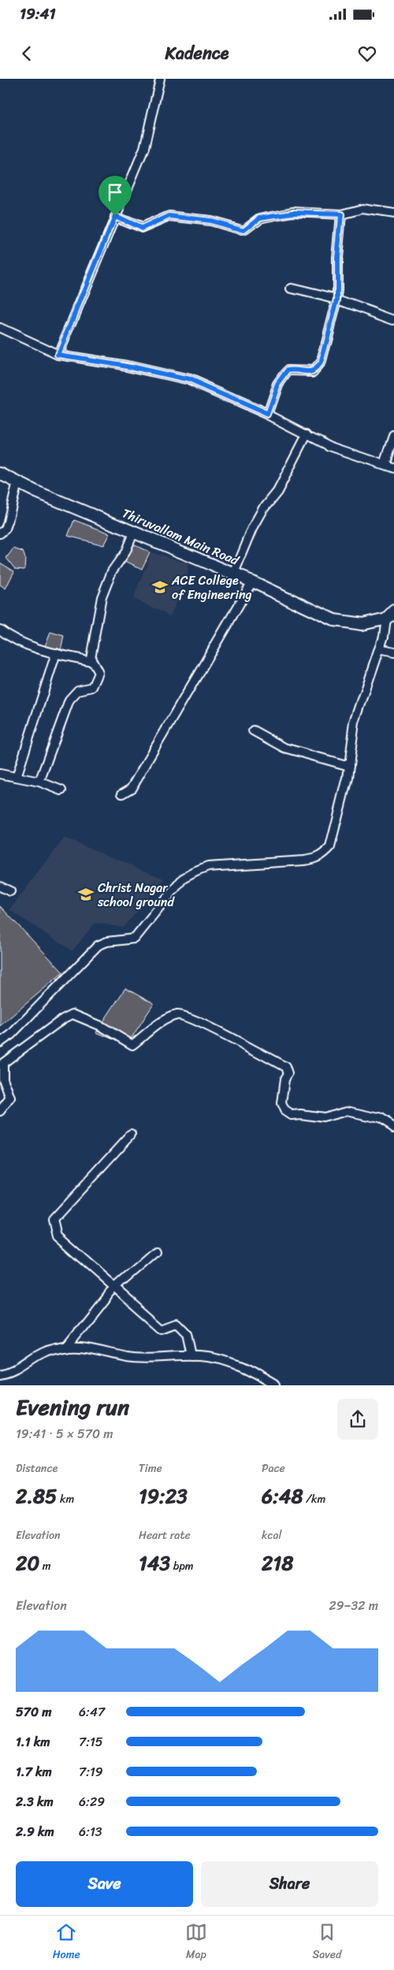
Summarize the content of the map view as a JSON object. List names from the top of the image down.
{
  "streets": {
    "main road": ["Thiruvallam Main Road"]
  },
  "places": {
    "school or university": ["ACE College of Engineering", "Christ Nagar school ground"]
  },
  "page": {
    "status": "19:41",
    "header": "Kadence",
    "heading": ["Evening run", "19:41 · 5 × 570 m"],
    "stats": [
      ["Distance", "2.85 km"],
      ["Time", "19:23"],
      ["Pace", "6:48 /km"],
      ["Elevation", "20 m"],
      ["Heart rate", "143 bpm"],
      ["kcal", "218"]
    ],
    "chart": ["Elevation", "29–32 m"],
    "list": [
      {
        "name": "570 m",
        "note": "6:47"
      },
      {
        "name": "1.1 km",
        "note": "7:15"
      },
      {
        "name": "1.7 km",
        "note": "7:19"
      },
      {
        "name": "2.3 km",
        "note": "6:29"
      },
      {
        "name": "2.9 km",
        "note": "6:13"
      }
    ],
    "buttons": ["Save", "Share"],
    "tabs": ["Home", "Map", "Saved"]
  }
}
